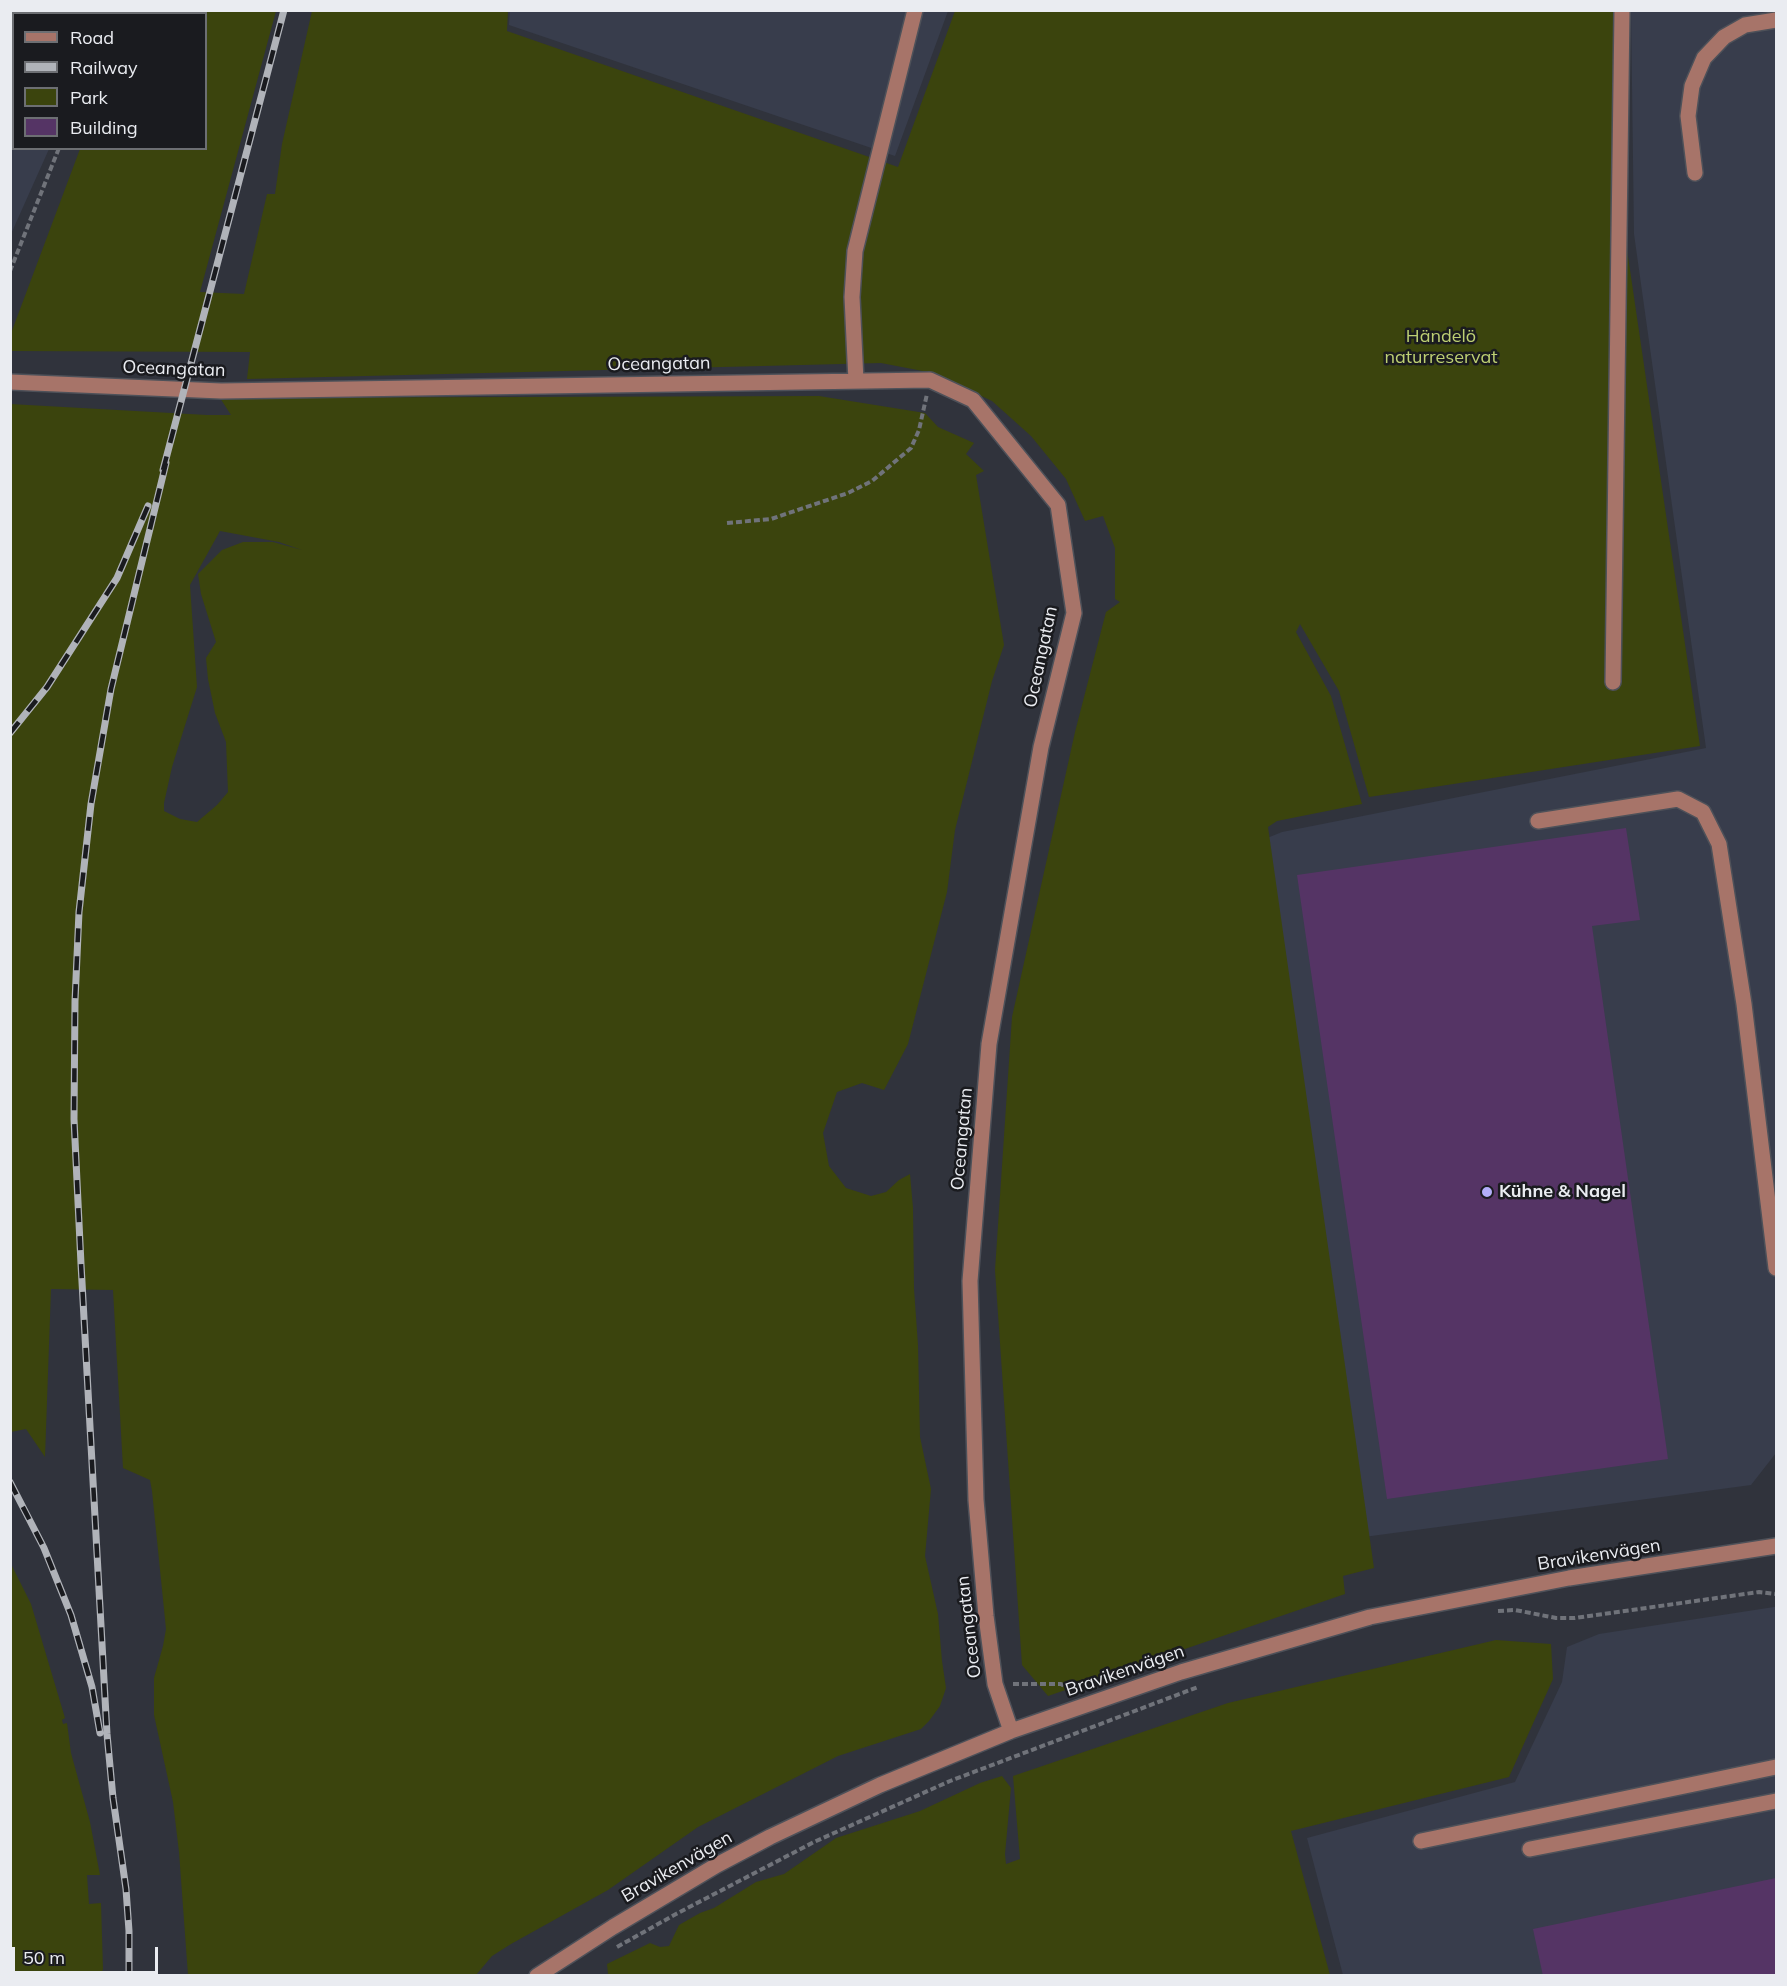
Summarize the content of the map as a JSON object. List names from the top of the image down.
{
  "streets": {
    "street": ["Oceangatan", "Bravikenvägen"]
  },
  "crossings": [
    ["Oceangatan", "Bravikenvägen"]
  ],
  "parks": ["Händelö naturreservat"],
  "places": ["Kühne & Nagel"],
  "legend": [
    "Road",
    "Railway",
    "Park",
    "Building"
  ],
  "scale_bar": "50 m"
}
